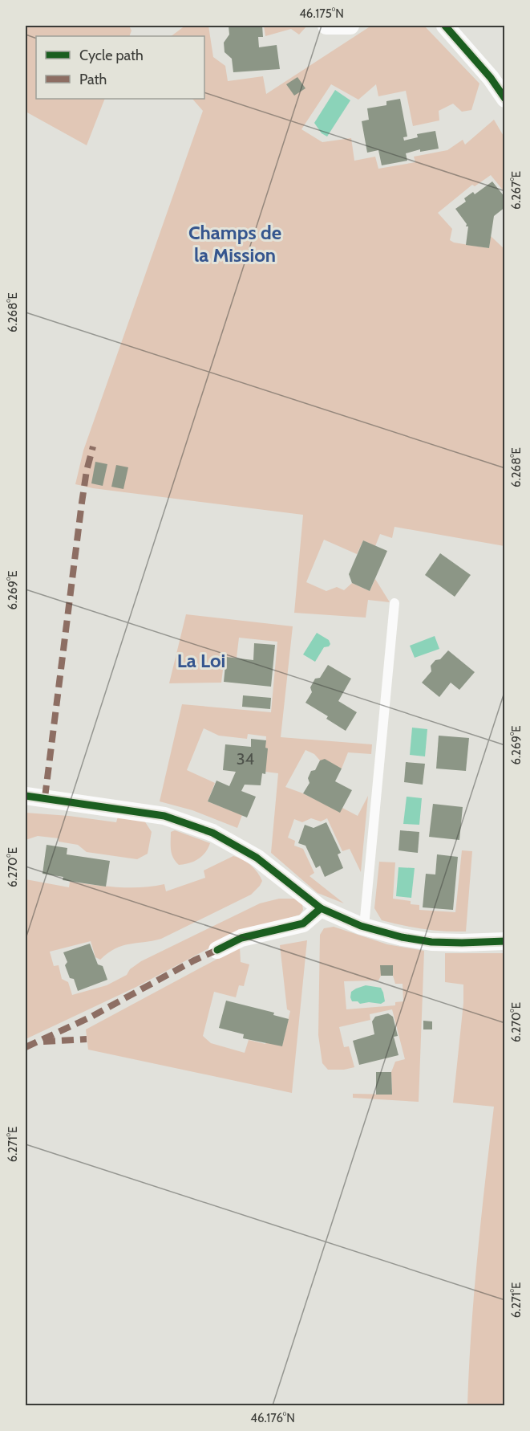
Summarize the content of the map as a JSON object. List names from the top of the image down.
{
  "districts": ["Champs de la Mission", "La Loi"],
  "house_numbers": ["34"],
  "legend": ["Cycle path", "Path"],
  "coordinates": [
    "46.175°N",
    "6.267°E",
    "6.268°E",
    "6.269°E",
    "6.270°E",
    "6.271°E",
    "46.176°N"
  ]
}
